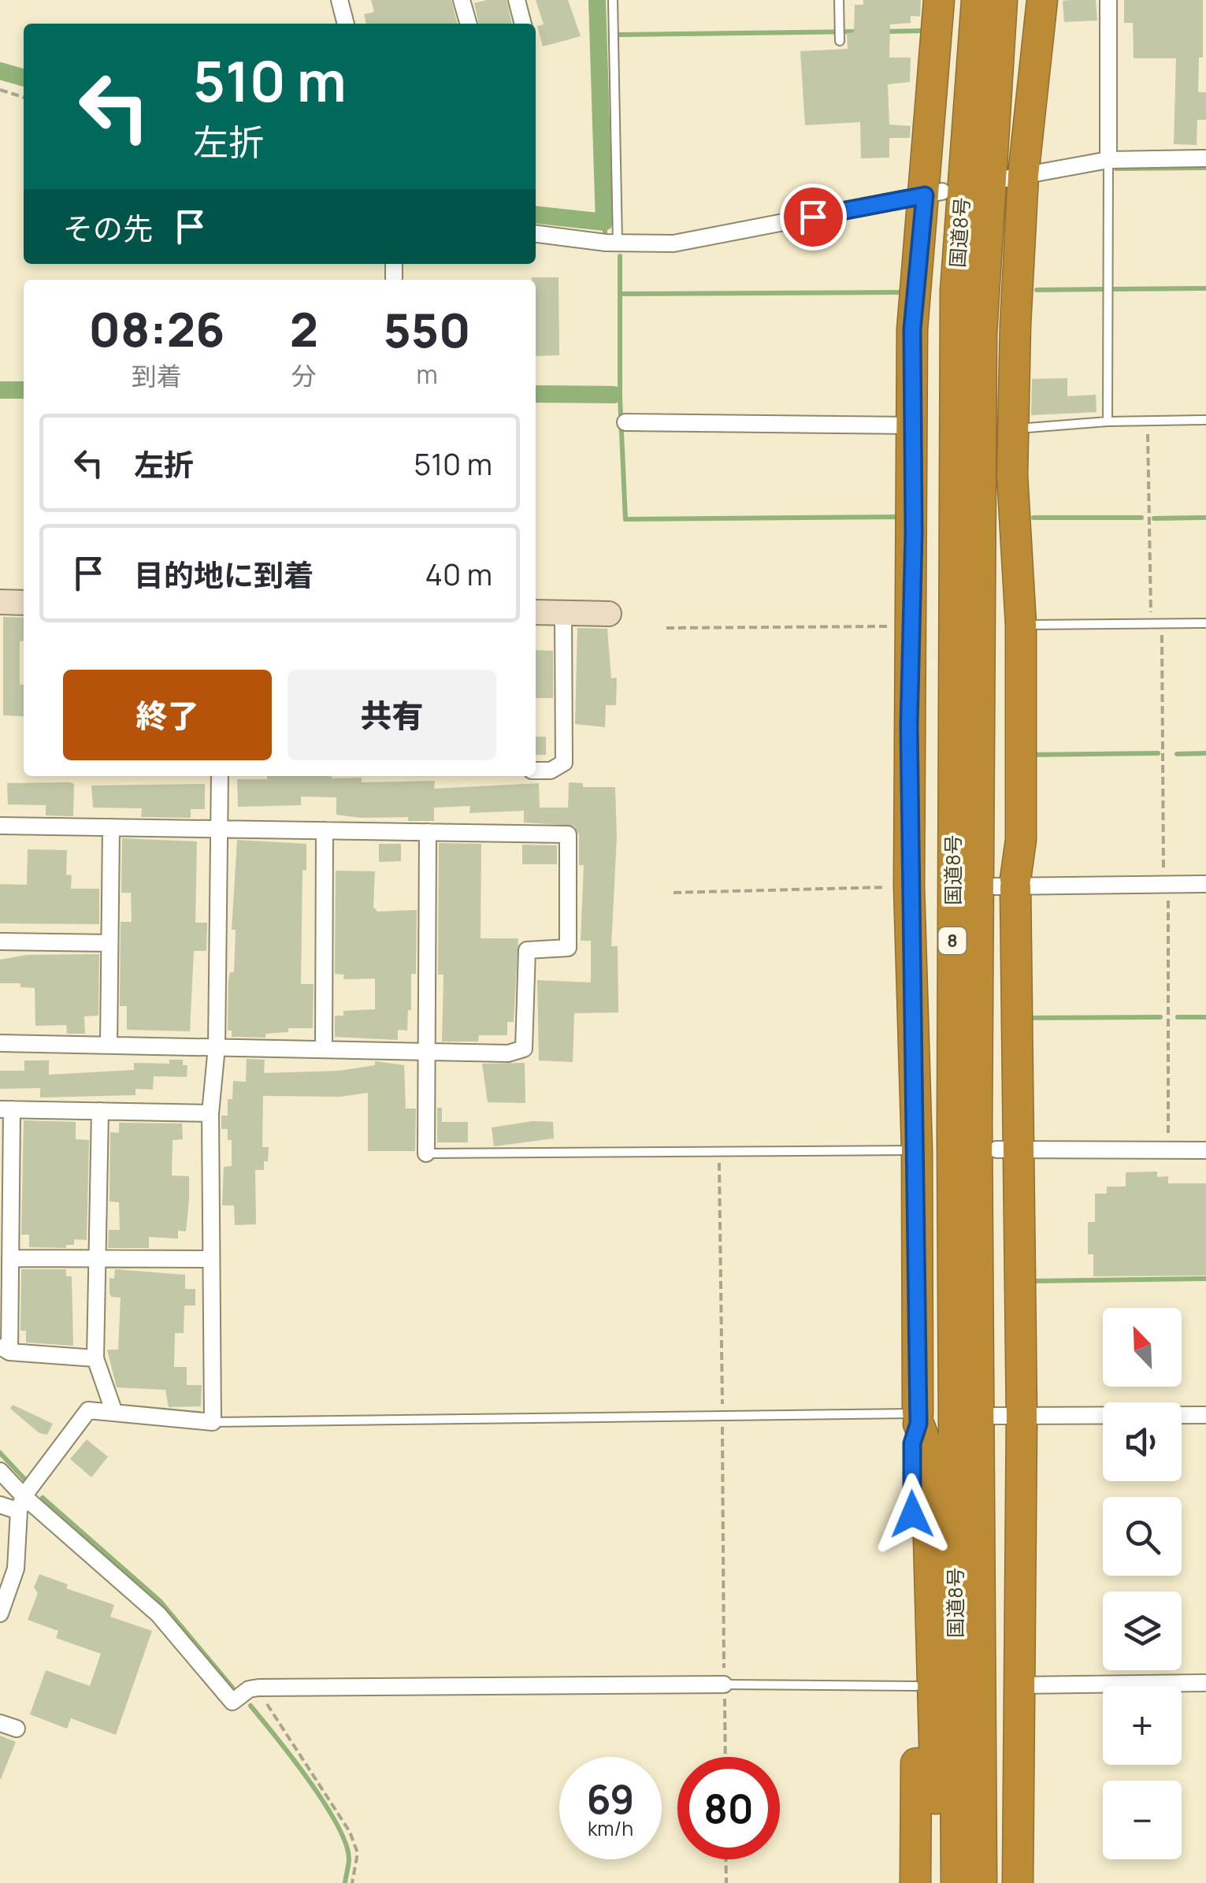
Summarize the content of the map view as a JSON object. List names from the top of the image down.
{
  "streets": {
    "highway": ["国道8号", "8"]
  },
  "north": "top left",
  "page": {
    "turn": ["510 m", "左折"],
    "then": "その先",
    "eta": [
      "08:26",
      "到着",
      "2",
      "分",
      "550",
      "m"
    ],
    "list": [
      {
        "name": "左折",
        "value": "510 m"
      },
      {
        "name": "目的地に到着",
        "value": "40 m"
      }
    ],
    "buttons": ["終了", "共有"],
    "map_buttons": ["+", "−"],
    "speed": "69 km/h",
    "limit": "80"
  }
}
